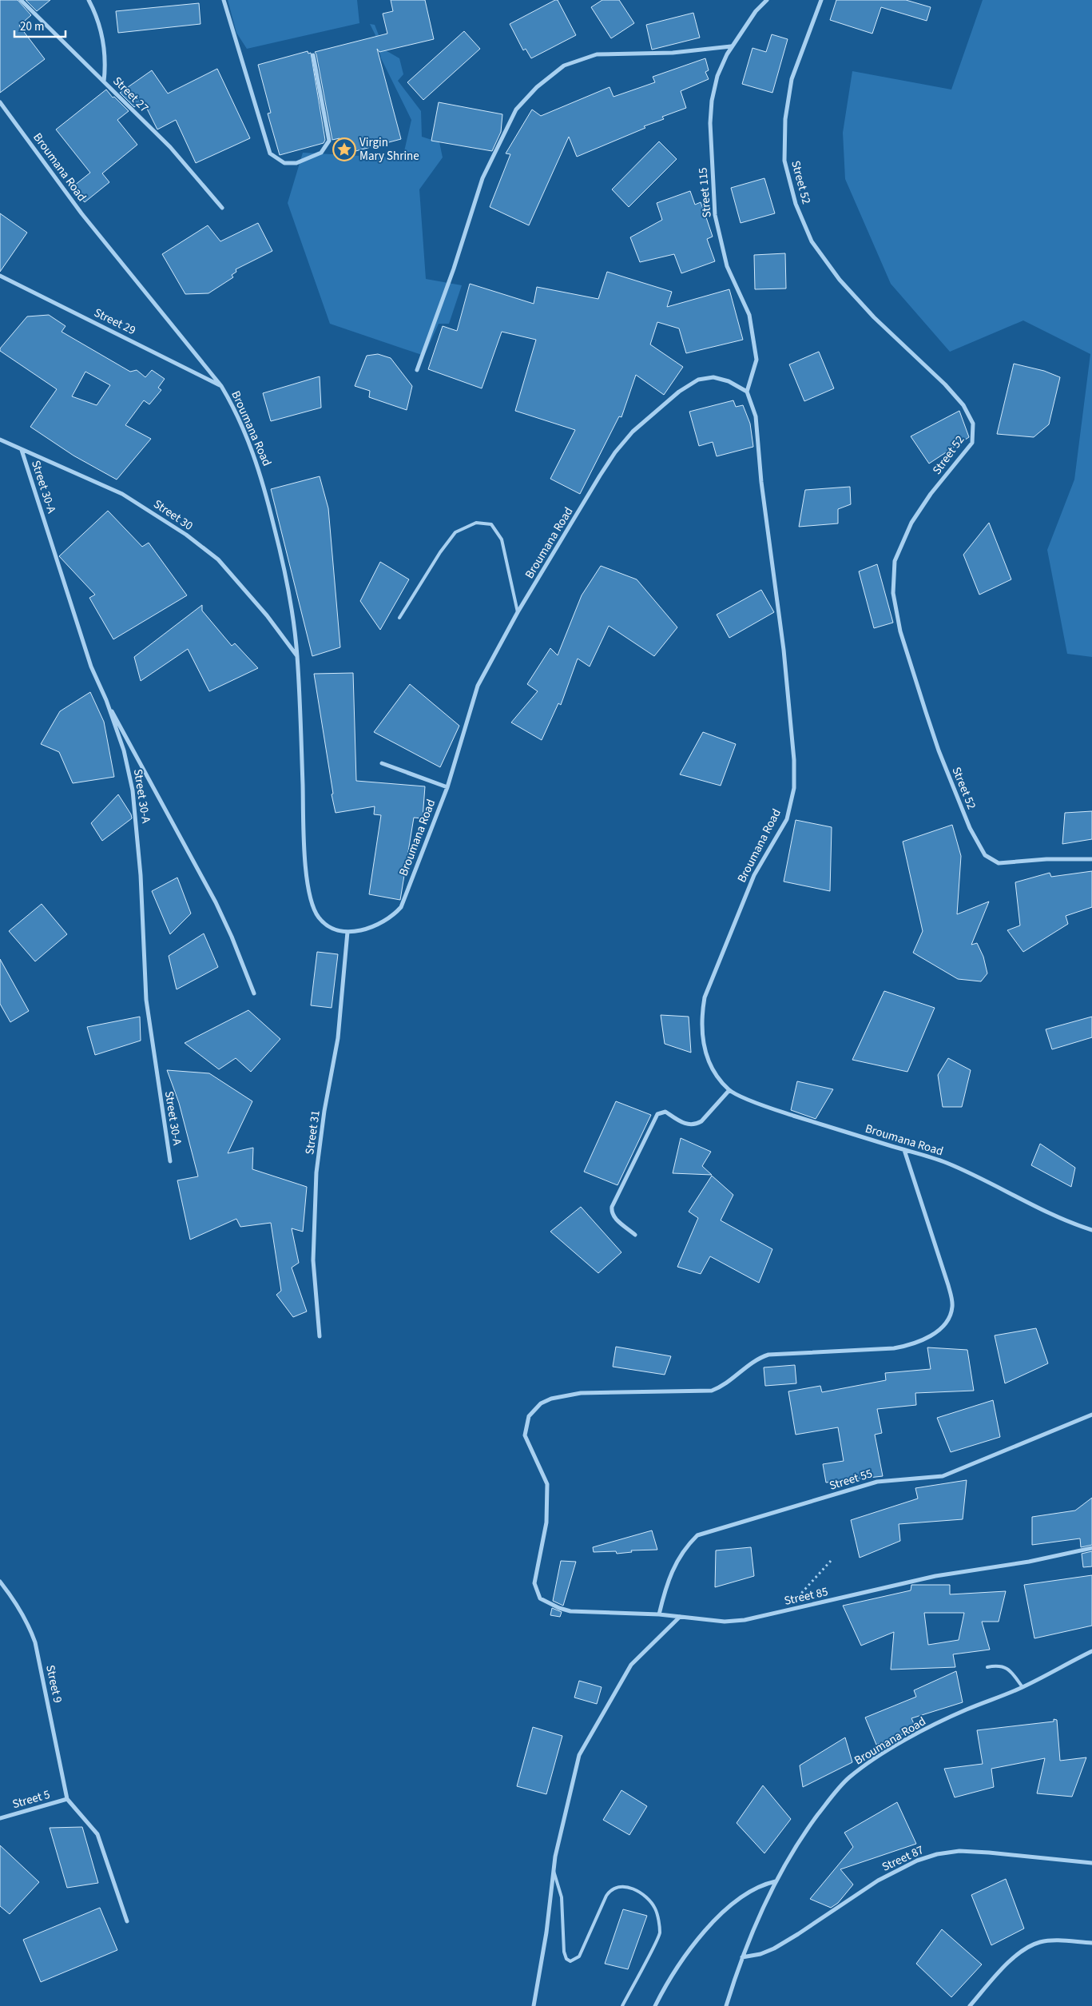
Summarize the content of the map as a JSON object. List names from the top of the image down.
{
  "streets": {
    "street": [
      "Street 27",
      "Broumana Road",
      "Street 52",
      "Street 115",
      "Street 29",
      "Street 30-A",
      "Street 30",
      "Street 31",
      "Street 55",
      "Street 85",
      "Street 9",
      "Street 5",
      "Street 87"
    ]
  },
  "crossings": [
    ["Broumana Road", "Street 115"],
    ["Broumana Road", "Street 29"],
    ["Broumana Road", "Street 30"],
    ["Broumana Road", "Street 31"],
    ["Broumana Road", "Street 85"],
    ["Broumana Road", "Street 87"],
    ["Street 30-A", "Street 30"],
    ["Street 55", "Street 85"],
    ["Street 9", "Street 5"]
  ],
  "places": {
    "place": ["Virgin Mary Shrine"]
  },
  "scale_bar": "20 m"
}
